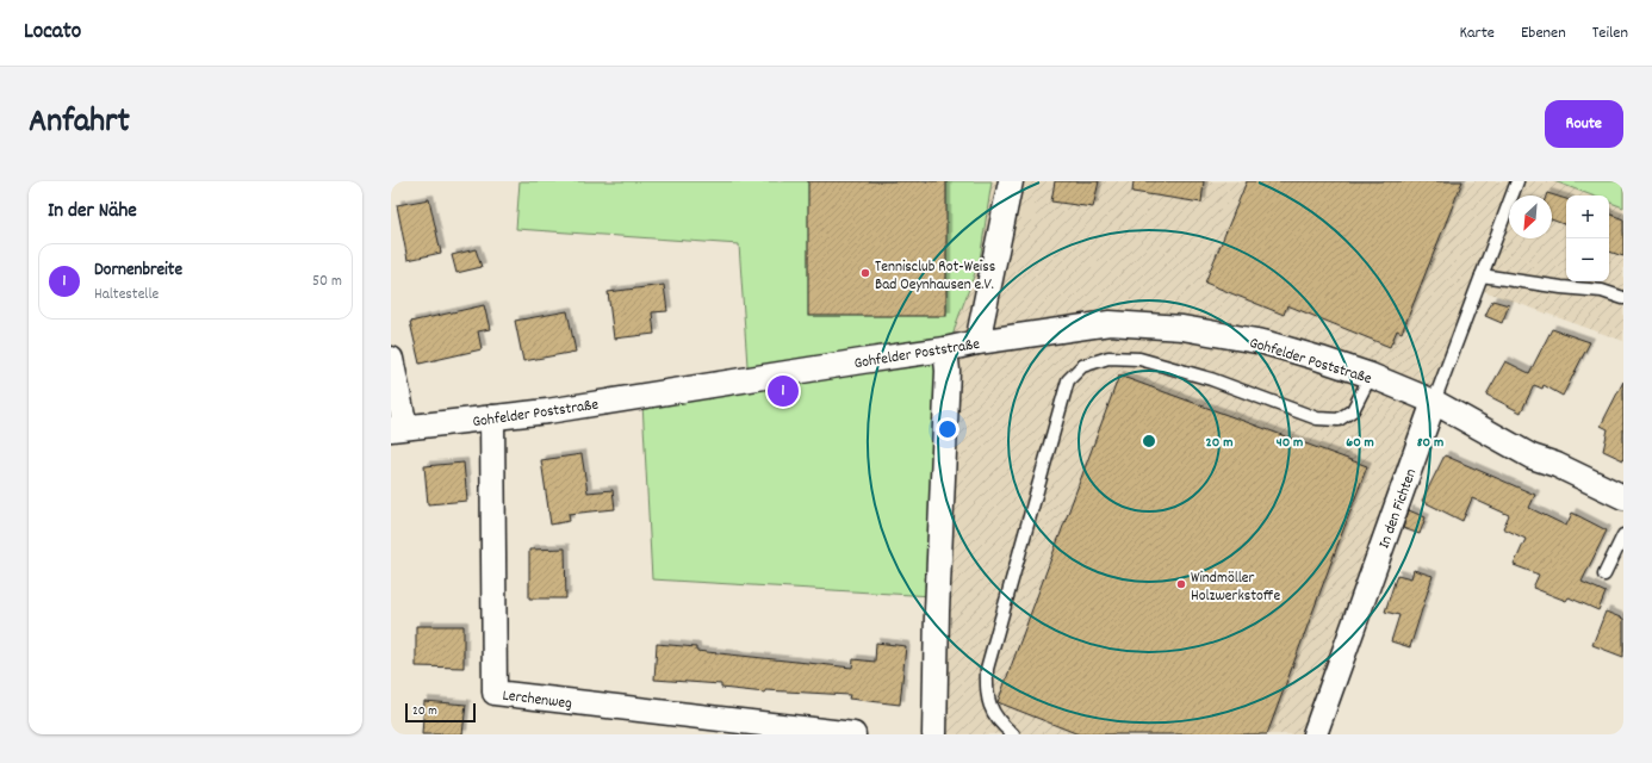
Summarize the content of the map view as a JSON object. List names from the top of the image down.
{
  "streets": {
    "street": ["Gohfelder Poststraße", "In den Fichten", "Lerchenweg"]
  },
  "crossings": [
    ["Gohfelder Poststraße", "In den Fichten"],
    ["Gohfelder Poststraße", "Lerchenweg"]
  ],
  "places": ["Tennisclub Rot-Weiss Bad Oeynhausen e.V.", "Windmöller Holzwerkstoffe"],
  "scale_bar": "20 m",
  "north": "bottom left",
  "page": {
    "header": "Locato",
    "nav": ["Karte", "Ebenen", "Teilen"],
    "title": "Anfahrt",
    "buttons": "Route",
    "heading": "In der Nähe",
    "map_buttons": ["+", "−"],
    "list": [
      {
        "mark": "1",
        "name": "Dornenbreite",
        "note": "Haltestelle",
        "value": "50 m"
      }
    ],
    "pins": "1",
    "scale": "20 m"
  },
  "rings": [
    "20 m",
    "40 m",
    "60 m",
    "80 m"
  ]
}
